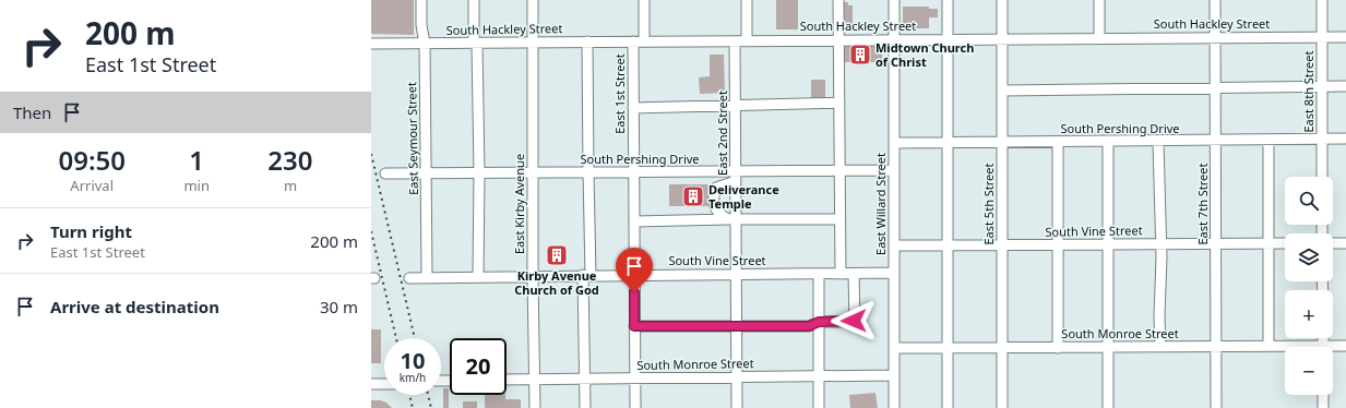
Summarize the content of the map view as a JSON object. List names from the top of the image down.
{
  "streets": {
    "street": [
      "South Hackley Street",
      "East 8th Street",
      "East 1st Street",
      "South Pershing Drive",
      "East 2nd Street",
      "East Seymour Street",
      "East Kirby Avenue",
      "East Willard Street",
      "East 5th Street",
      "East 7th Street",
      "South Vine Street",
      "South Monroe Street"
    ]
  },
  "crossings": [
    ["South Hackley Street", "East 8th Street"],
    ["South Hackley Street", "East 1st Street"],
    ["South Hackley Street", "East 2nd Street"],
    ["South Hackley Street", "East Seymour Street"],
    ["South Hackley Street", "East Kirby Avenue"],
    ["South Hackley Street", "East Willard Street"],
    ["South Hackley Street", "East 5th Street"],
    ["South Hackley Street", "East 7th Street"],
    ["East 8th Street", "South Pershing Drive"],
    ["East 1st Street", "South Pershing Drive"],
    ["East 1st Street", "South Vine Street"],
    ["East 1st Street", "South Monroe Street"],
    ["South Pershing Drive", "East 2nd Street"],
    ["South Pershing Drive", "East Seymour Street"],
    ["South Pershing Drive", "East Kirby Avenue"],
    ["South Pershing Drive", "East Willard Street"],
    ["South Pershing Drive", "East 5th Street"],
    ["South Pershing Drive", "East 7th Street"],
    ["East 2nd Street", "South Vine Street"],
    ["East 2nd Street", "South Monroe Street"],
    ["East Seymour Street", "South Vine Street"],
    ["East Kirby Avenue", "South Vine Street"],
    ["East Kirby Avenue", "South Monroe Street"],
    ["East Willard Street", "South Vine Street"],
    ["East Willard Street", "South Monroe Street"],
    ["East 5th Street", "South Vine Street"],
    ["East 5th Street", "South Monroe Street"],
    ["East 7th Street", "South Vine Street"],
    ["East 7th Street", "South Monroe Street"]
  ],
  "places": {
    "building": ["Midtown Church of Christ", "Deliverance Temple", "Kirby Avenue Church of God"]
  },
  "page": {
    "turn": ["200 m", "East 1st Street"],
    "then": "Then",
    "eta": [
      "09:50",
      "Arrival",
      "1",
      "min",
      "230",
      "m"
    ],
    "map_buttons": ["+", "−"],
    "list": [
      {
        "name": "Turn right",
        "note": "East 1st Street",
        "value": "200 m"
      },
      {
        "name": "Arrive at destination",
        "value": "30 m"
      }
    ],
    "speed": "10 km/h",
    "limit": "20"
  }
}
